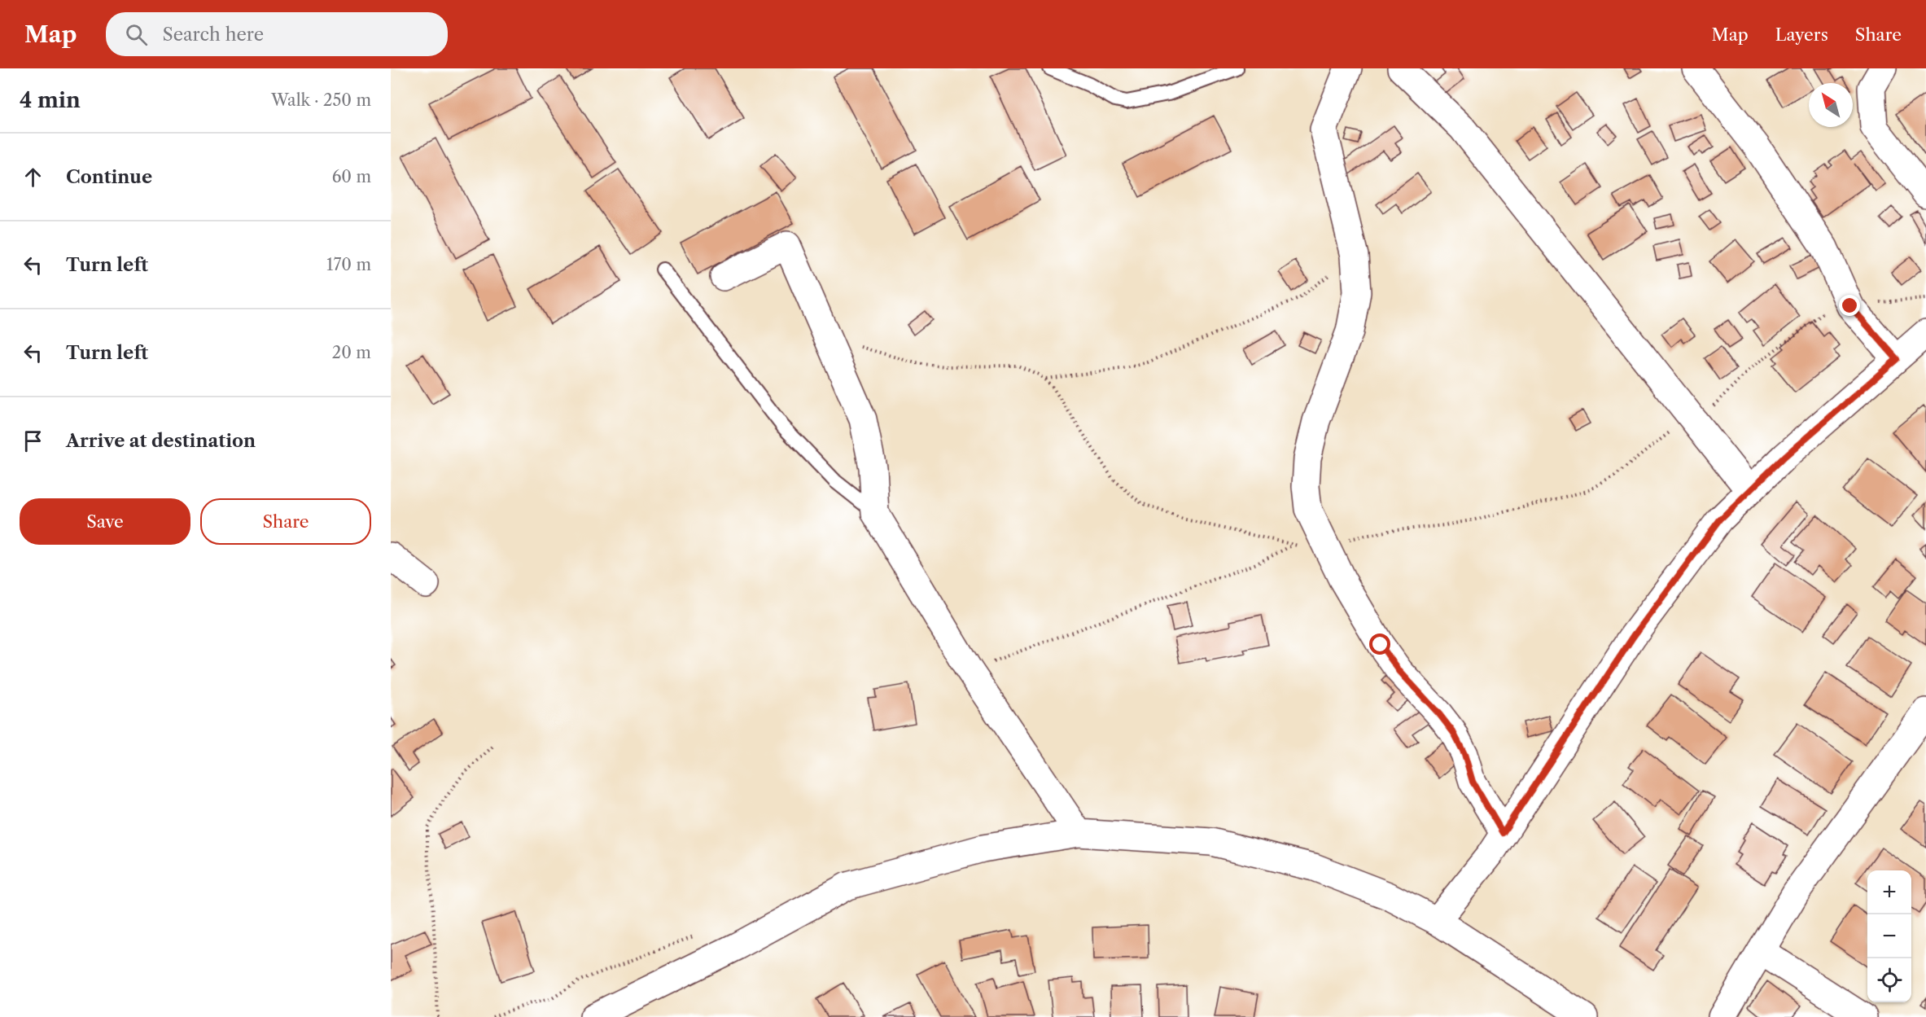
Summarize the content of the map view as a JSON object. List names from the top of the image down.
{
  "north": "top left",
  "page": {
    "header": "Map",
    "search": "Search here",
    "nav": ["Map", "Layers", "Share"],
    "heading": ["4 min", "Walk · 250 m"],
    "list": [
      ["Continue", "60 m"],
      ["Turn left", "170 m"],
      ["Turn left", "20 m"],
      "Arrive at destination"
    ],
    "buttons": ["Save", "Share"],
    "map_buttons": ["+", "−"]
  }
}
